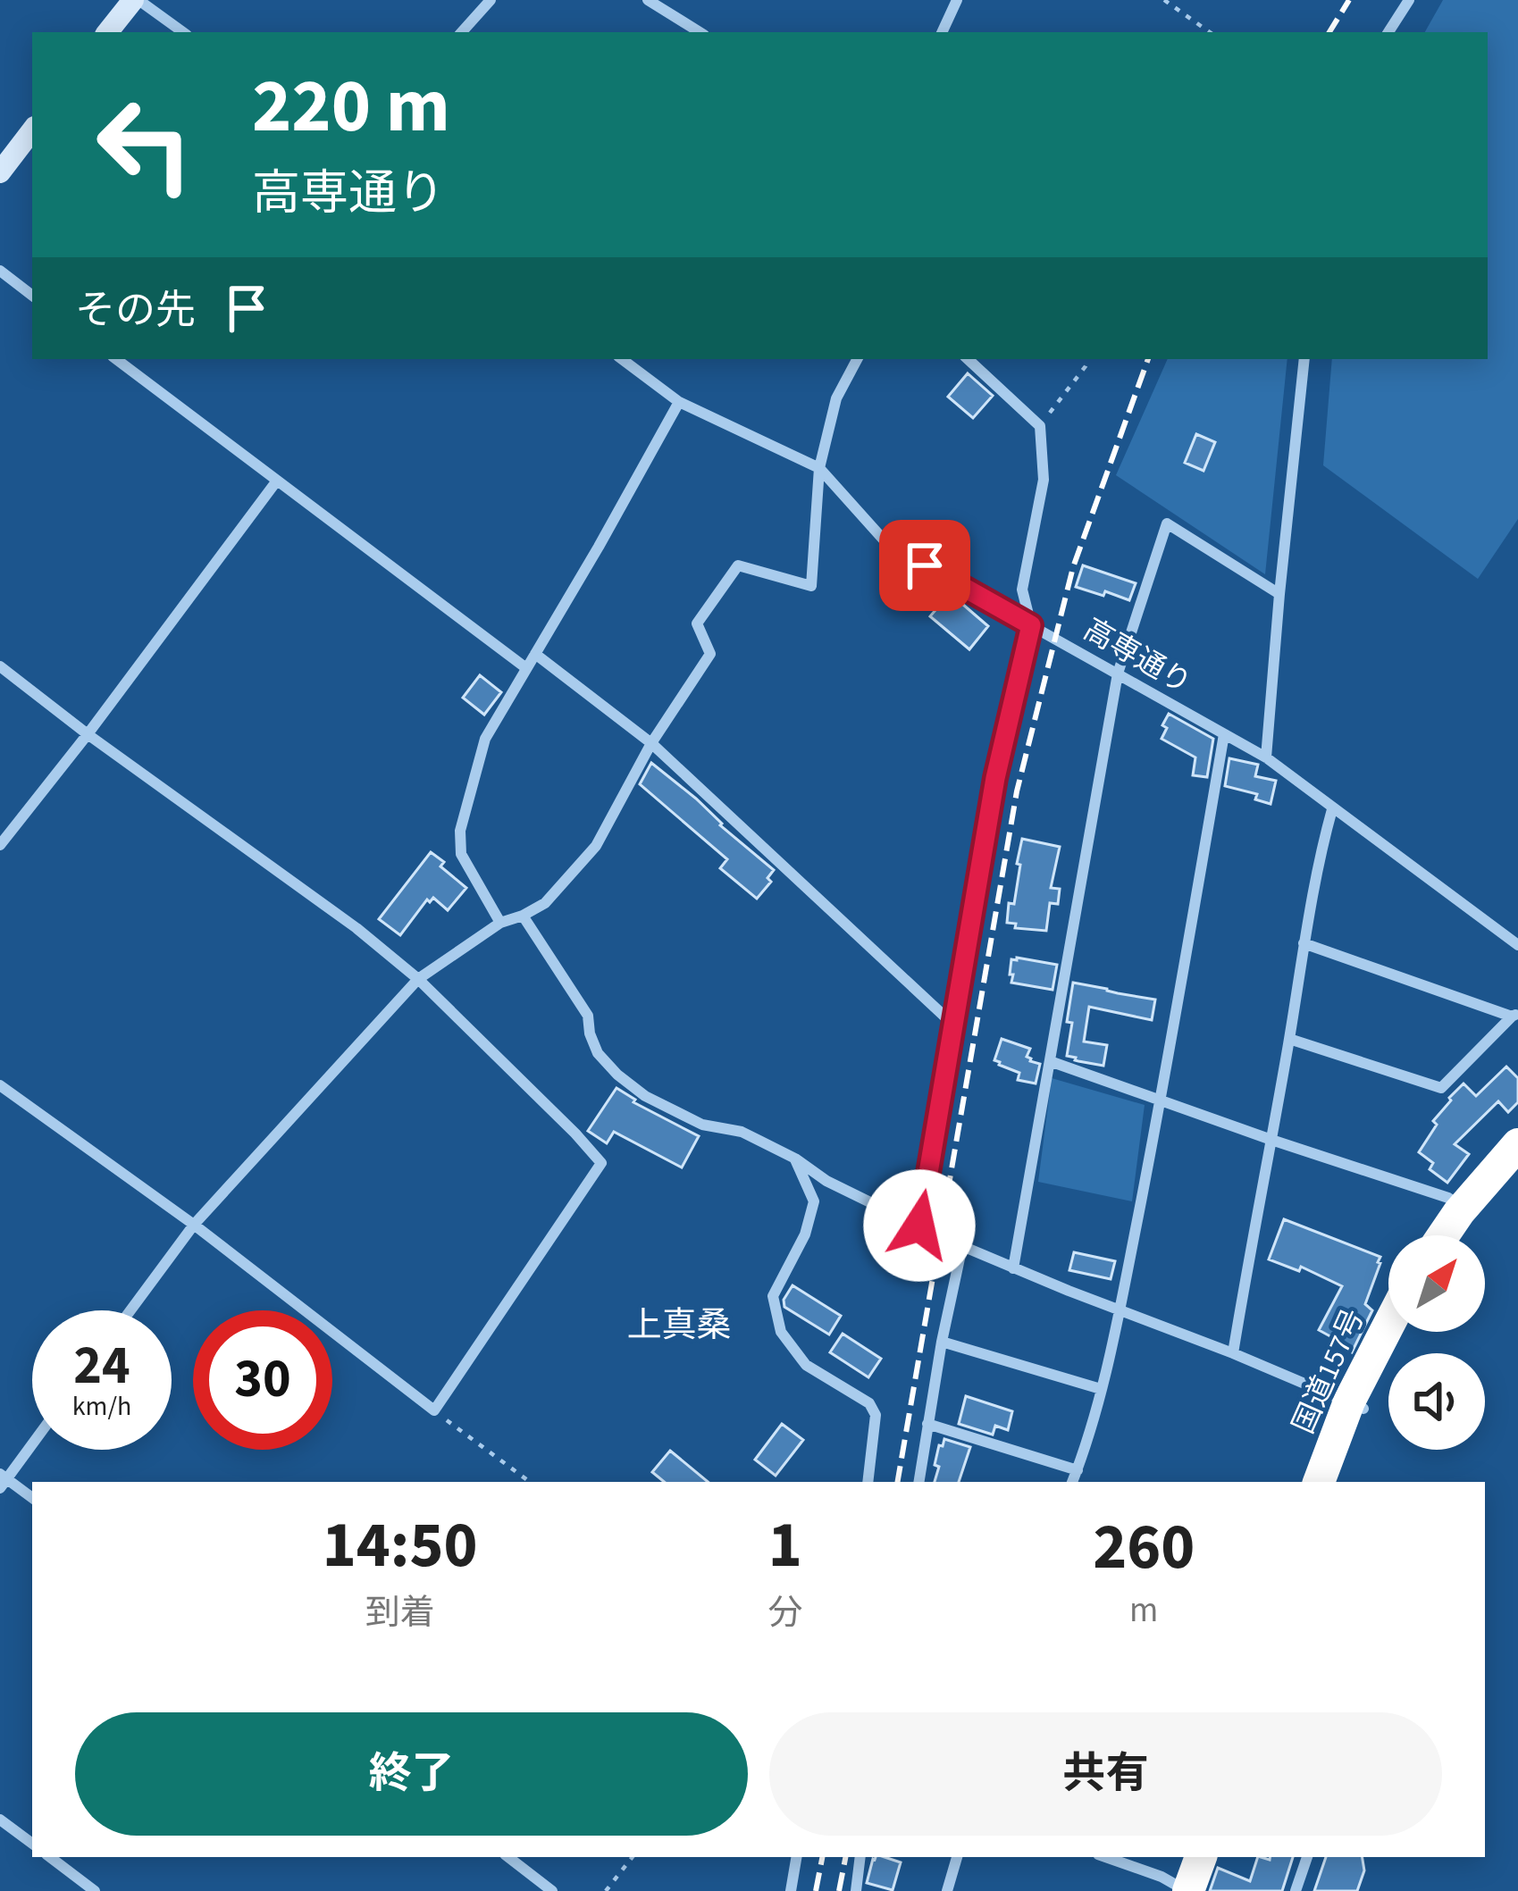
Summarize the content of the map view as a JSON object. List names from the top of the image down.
{
  "streets": {
    "highway": ["国道157号"],
    "street": ["高専通り"]
  },
  "districts": ["上真桑"],
  "north": "top right",
  "page": {
    "turn": ["220 m", "高専通り"],
    "then": "その先",
    "speed": "24 km/h",
    "limit": "30",
    "eta": [
      "14:50",
      "到着",
      "1",
      "分",
      "260",
      "m"
    ],
    "buttons": ["終了", "共有"]
  }
}
